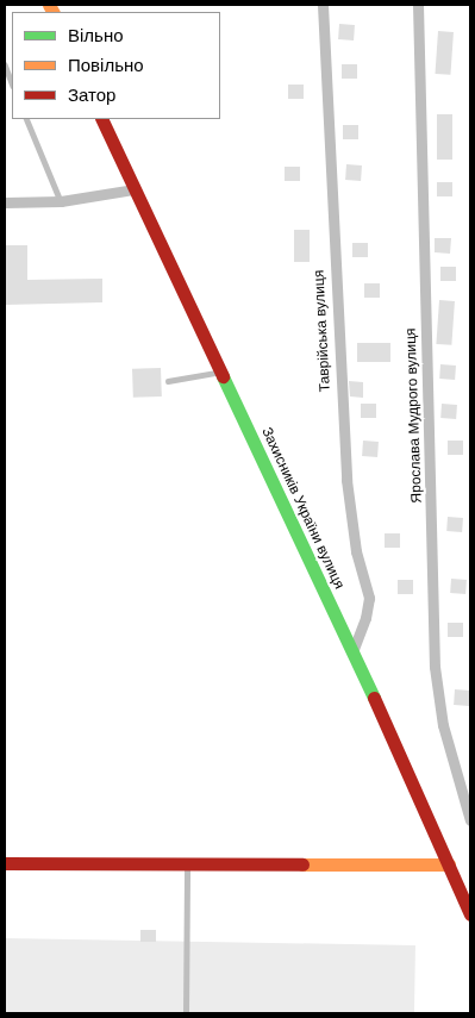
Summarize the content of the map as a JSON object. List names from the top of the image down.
{
  "streets": {
    "main road": ["Захисників України вулиця"],
    "street": ["Таврійська вулиця", "Ярослава Мудрого вулиця"]
  },
  "crossings": [
    ["Таврійська вулиця", "Захисників України вулиця"]
  ],
  "legend": ["Вільно", "Повільно", "Затор"]
}
